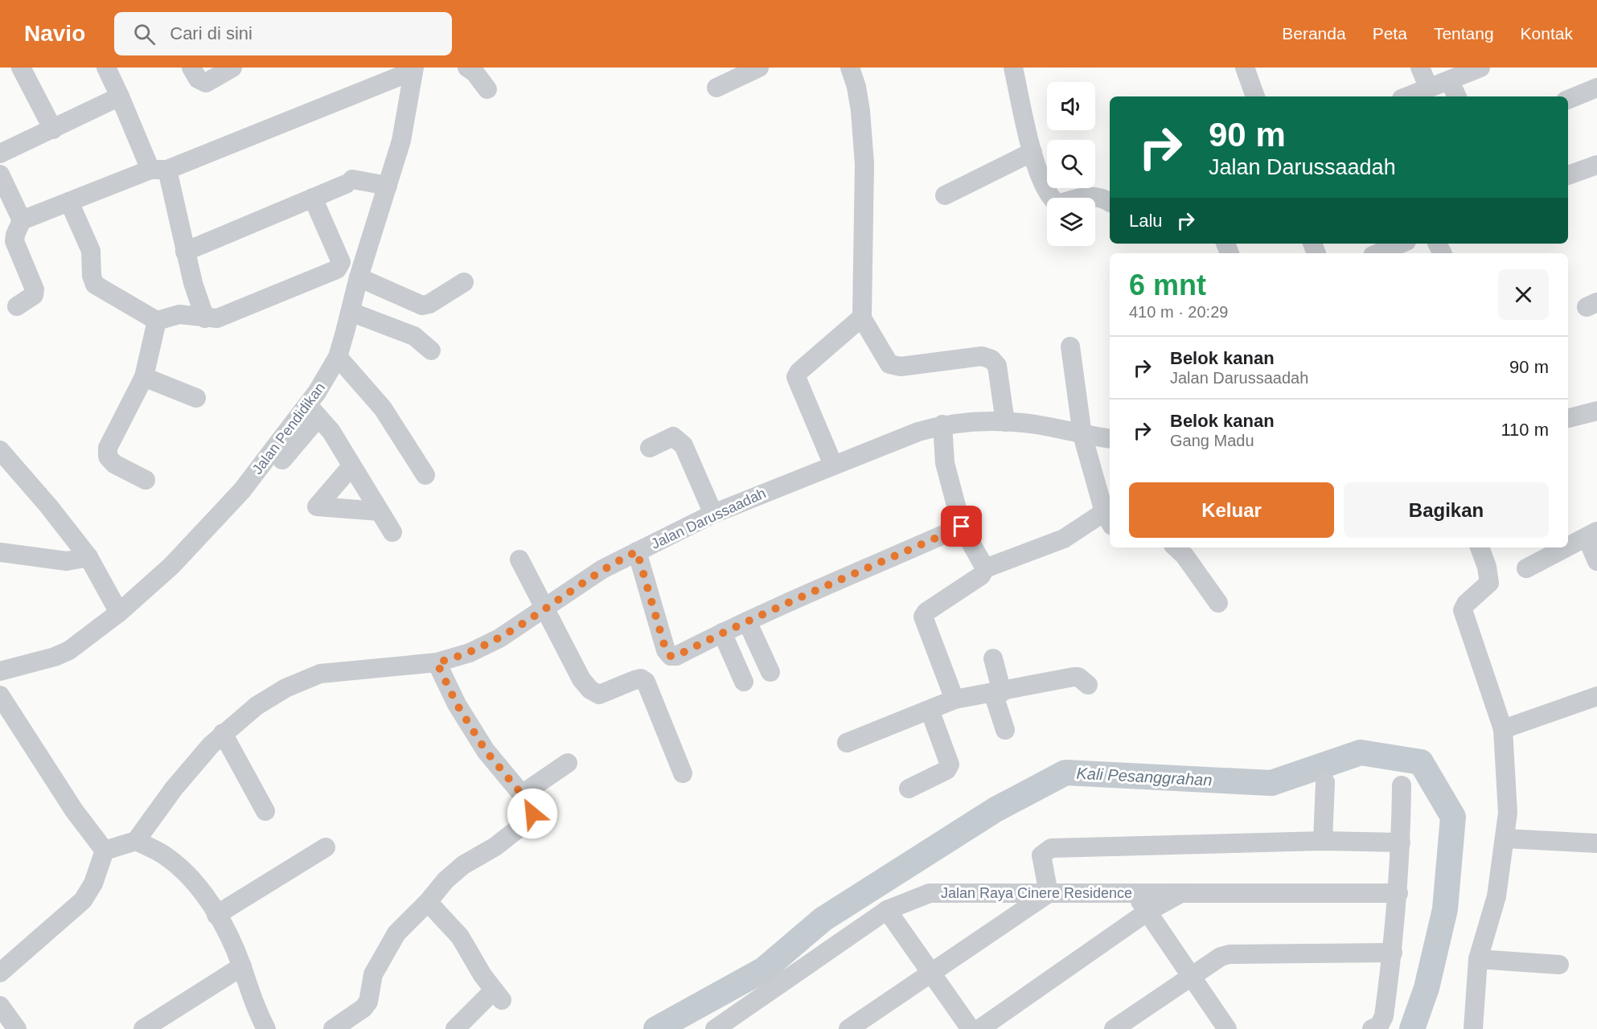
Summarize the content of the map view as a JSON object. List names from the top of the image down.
{
  "streets": {
    "street": ["Jalan Pendidikan", "Jalan Darussaadah", "Jalan Raya Cinere Residence"]
  },
  "water": ["Kali Pesanggrahan"],
  "page": {
    "header": "Navio",
    "search": "Cari di sini",
    "nav": [
      "Beranda",
      "Peta",
      "Tentang",
      "Kontak"
    ],
    "turn": ["90 m", "Jalan Darussaadah"],
    "then": "Lalu",
    "heading": ["6 mnt", "410 m · 20:29"],
    "list": [
      {
        "name": "Belok kanan",
        "note": "Jalan Darussaadah",
        "value": "90 m"
      },
      {
        "name": "Belok kanan",
        "note": "Gang Madu",
        "value": "110 m"
      }
    ],
    "buttons": ["Keluar", "Bagikan"]
  }
}
